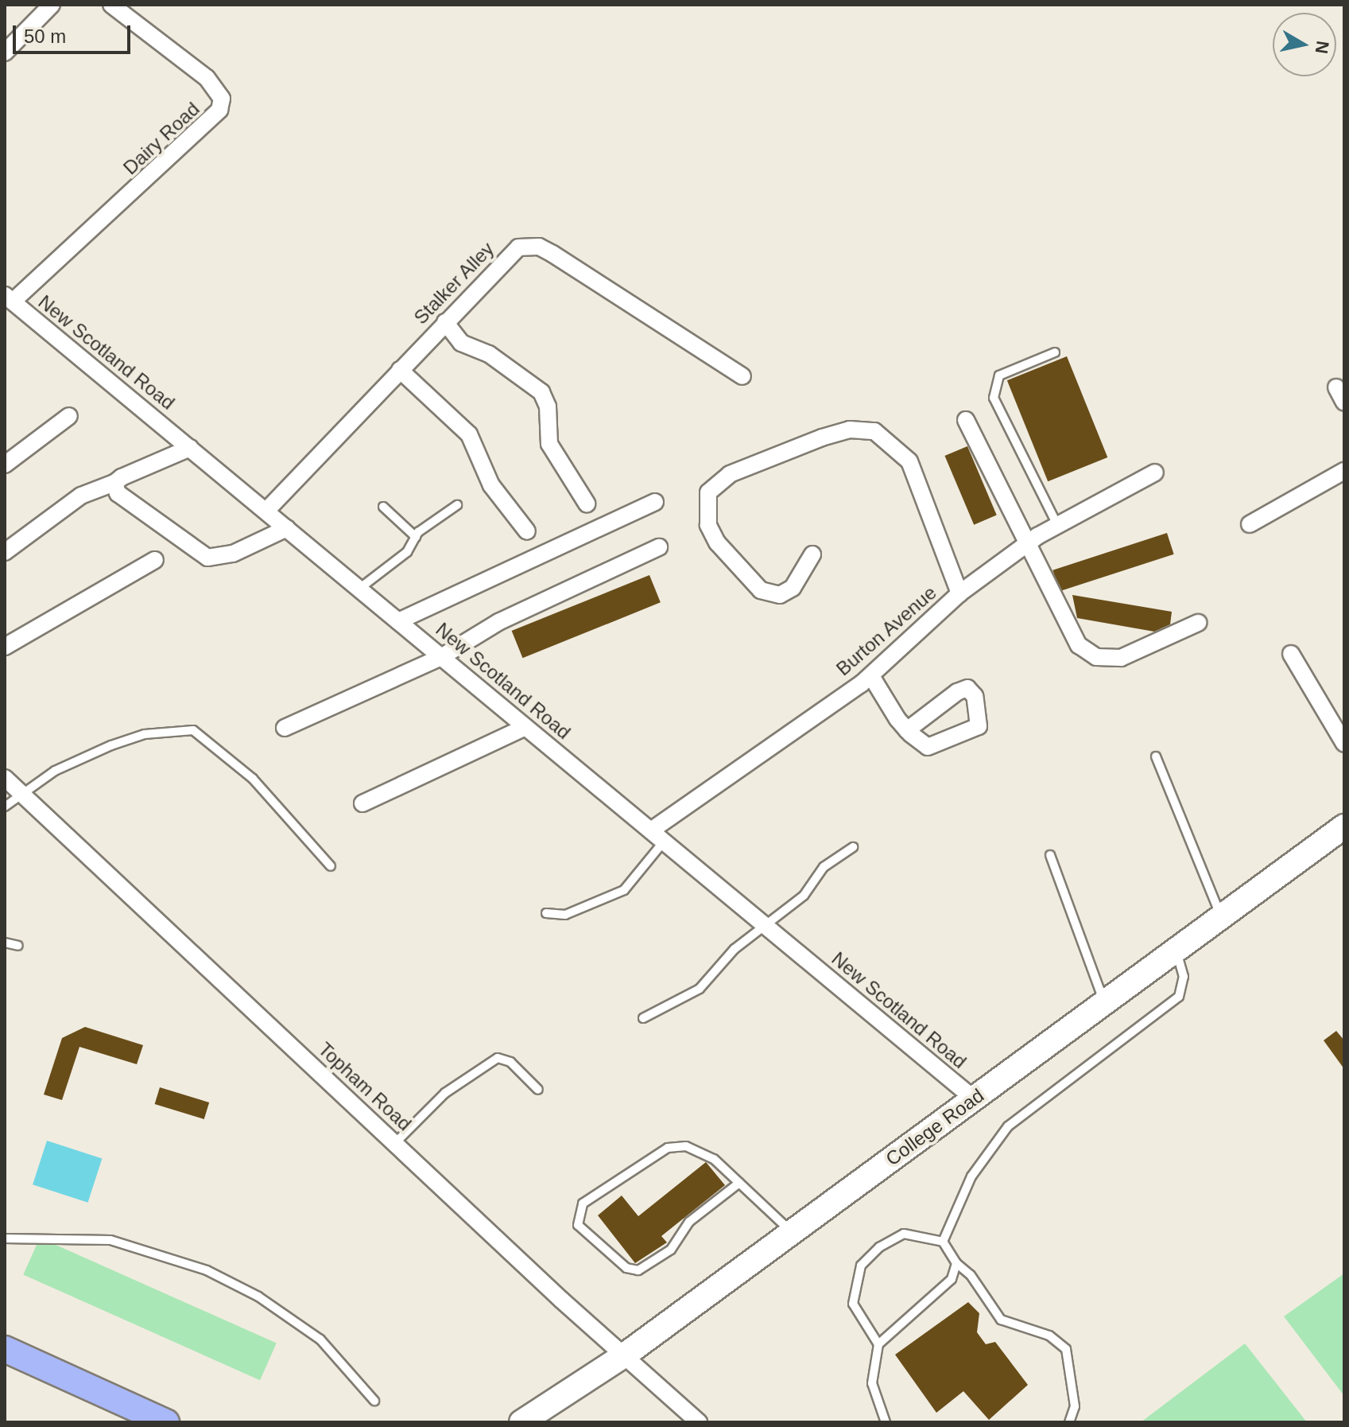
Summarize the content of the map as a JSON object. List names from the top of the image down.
{
  "streets": {
    "street": [
      "Dairy Road",
      "Stalker Alley",
      "New Scotland Road",
      "Burton Avenue",
      "Topham Road",
      "College Road"
    ]
  },
  "crossings": [
    ["Dairy Road", "New Scotland Road"],
    ["Stalker Alley", "New Scotland Road"],
    ["New Scotland Road", "Burton Avenue"],
    ["New Scotland Road", "College Road"],
    ["Topham Road", "College Road"]
  ],
  "scale_bar": "50 m",
  "north": "right"
}
